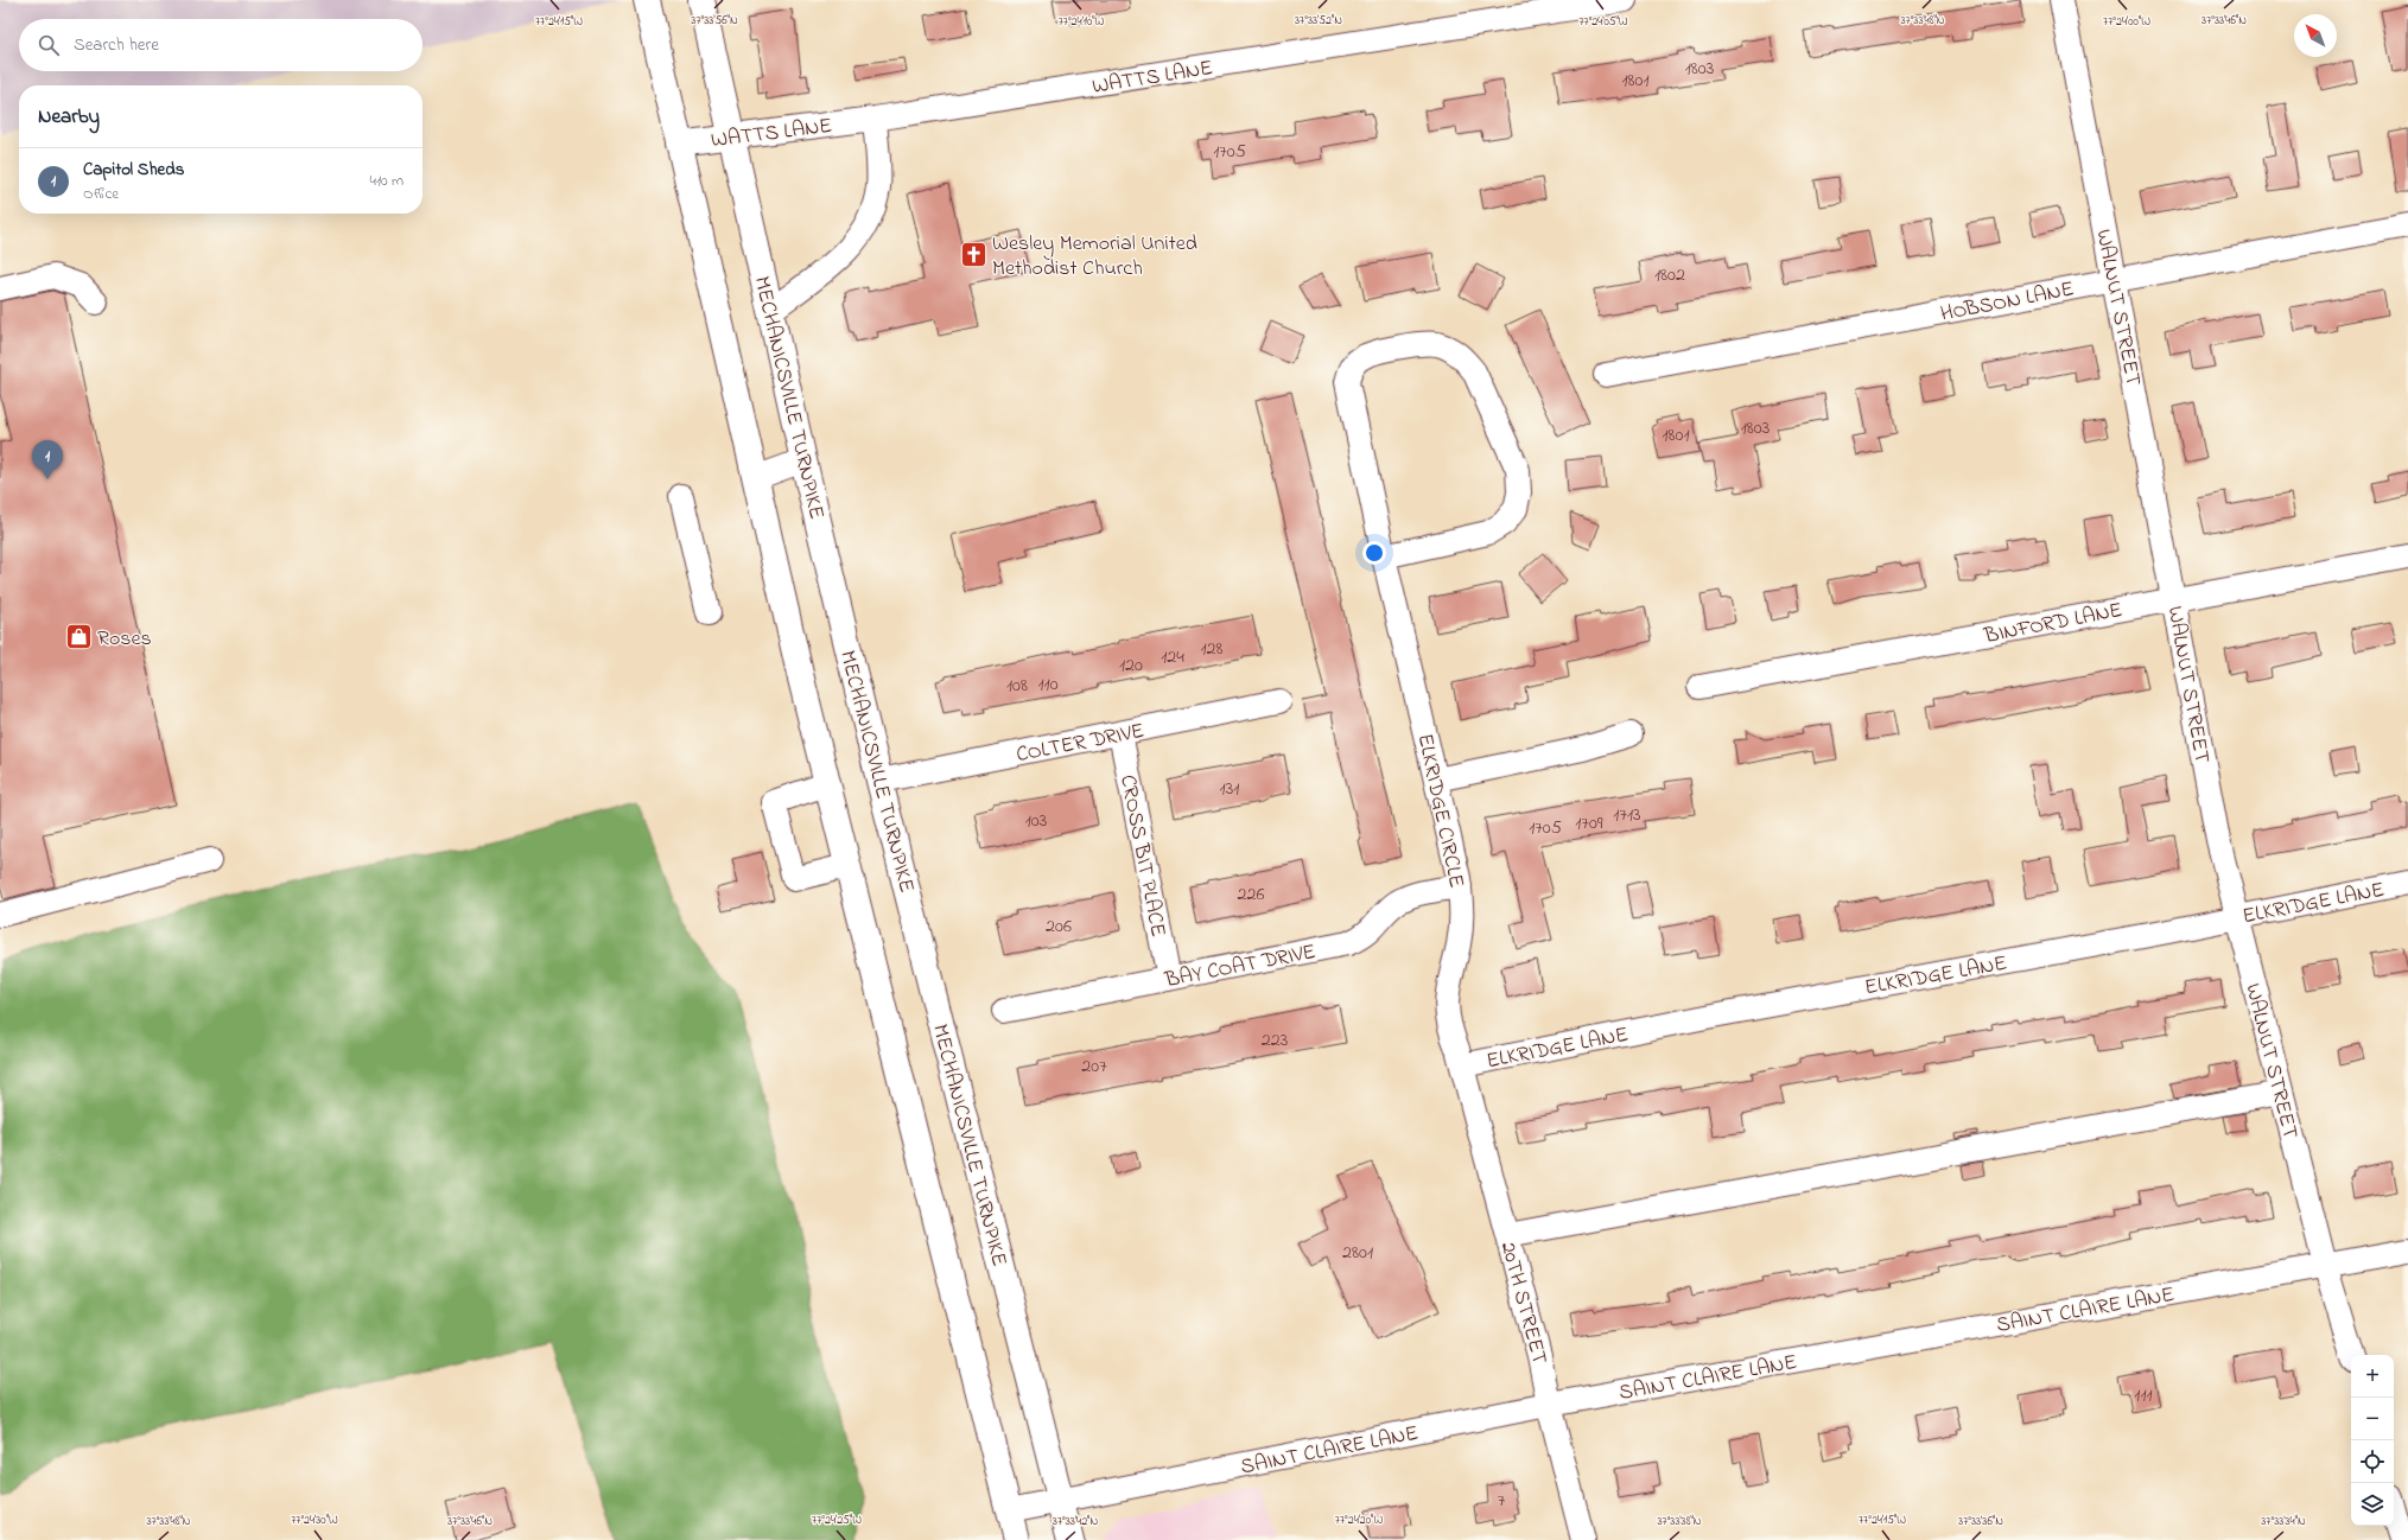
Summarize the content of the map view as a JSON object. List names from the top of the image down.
{
  "streets": {
    "highway": ["MECHANICSVILLE TURNPIKE"],
    "street": [
      "WATTS LANE",
      "HOBSON LANE",
      "WALNUT STREET",
      "BINFORD LANE",
      "COLTER DRIVE",
      "ELKRIDGE CIRCLE",
      "CROSS BIT PLACE",
      "ELKRIDGE LANE",
      "BAY COAT DRIVE",
      "20TH STREET",
      "SAINT CLAIRE LANE"
    ]
  },
  "crossings": [
    ["WATTS LANE", "MECHANICSVILLE TURNPIKE"],
    ["HOBSON LANE", "WALNUT STREET"],
    ["WALNUT STREET", "BINFORD LANE"],
    ["WALNUT STREET", "ELKRIDGE LANE"],
    ["WALNUT STREET", "SAINT CLAIRE LANE"],
    ["MECHANICSVILLE TURNPIKE", "COLTER DRIVE"],
    ["MECHANICSVILLE TURNPIKE", "SAINT CLAIRE LANE"],
    ["COLTER DRIVE", "CROSS BIT PLACE"],
    ["ELKRIDGE CIRCLE", "ELKRIDGE LANE"],
    ["ELKRIDGE CIRCLE", "BAY COAT DRIVE"],
    ["ELKRIDGE CIRCLE", "20TH STREET"],
    ["CROSS BIT PLACE", "BAY COAT DRIVE"],
    ["ELKRIDGE LANE", "20TH STREET"],
    ["20TH STREET", "SAINT CLAIRE LANE"]
  ],
  "places": {
    "church": ["Wesley Memorial United Methodist Church"],
    "shop": ["Roses"]
  },
  "house_numbers": [
    "1803",
    "1801",
    "1705",
    "1802",
    "1803",
    "1801",
    "128",
    "124",
    "120",
    "110",
    "108",
    "131",
    "1713",
    "103",
    "1709",
    "1705",
    "226",
    "206",
    "223",
    "207",
    "2801",
    "111",
    "7"
  ],
  "north": "top left",
  "page": {
    "search": "Search here",
    "heading": "Nearby",
    "list": [
      {
        "mark": "1",
        "name": "Capitol Sheds",
        "note": "Office",
        "value": "410 m"
      }
    ],
    "pins": "1",
    "map_buttons": ["+", "−"]
  },
  "coordinates": [
    "37°33'56\"N",
    "37°33'52\"N",
    "37°33'48\"N",
    "37°33'46\"N",
    "77°24'15\"W",
    "77°24'10\"W",
    "77°24'05\"W",
    "77°24'00\"W",
    "77°24'30\"W",
    "77°24'25\"W",
    "77°24'20\"W",
    "37°33'42\"N",
    "37°33'38\"N",
    "37°33'36\"N",
    "37°33'34\"N"
  ]
}
